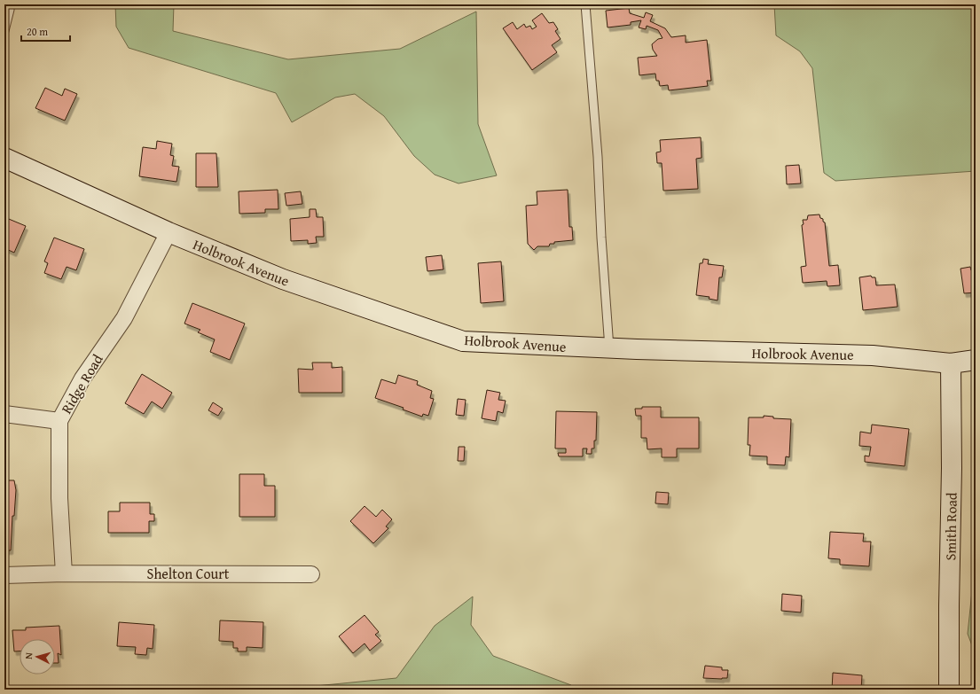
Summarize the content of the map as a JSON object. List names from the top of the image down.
{
  "streets": {
    "street": [
      "Holbrook Avenue",
      "Ridge Road",
      "Smith Road",
      "Shelton Court"
    ]
  },
  "crossings": [
    ["Holbrook Avenue", "Ridge Road"],
    ["Holbrook Avenue", "Smith Road"],
    ["Ridge Road", "Shelton Court"]
  ],
  "scale_bar": "20 m",
  "north": "left"
}
